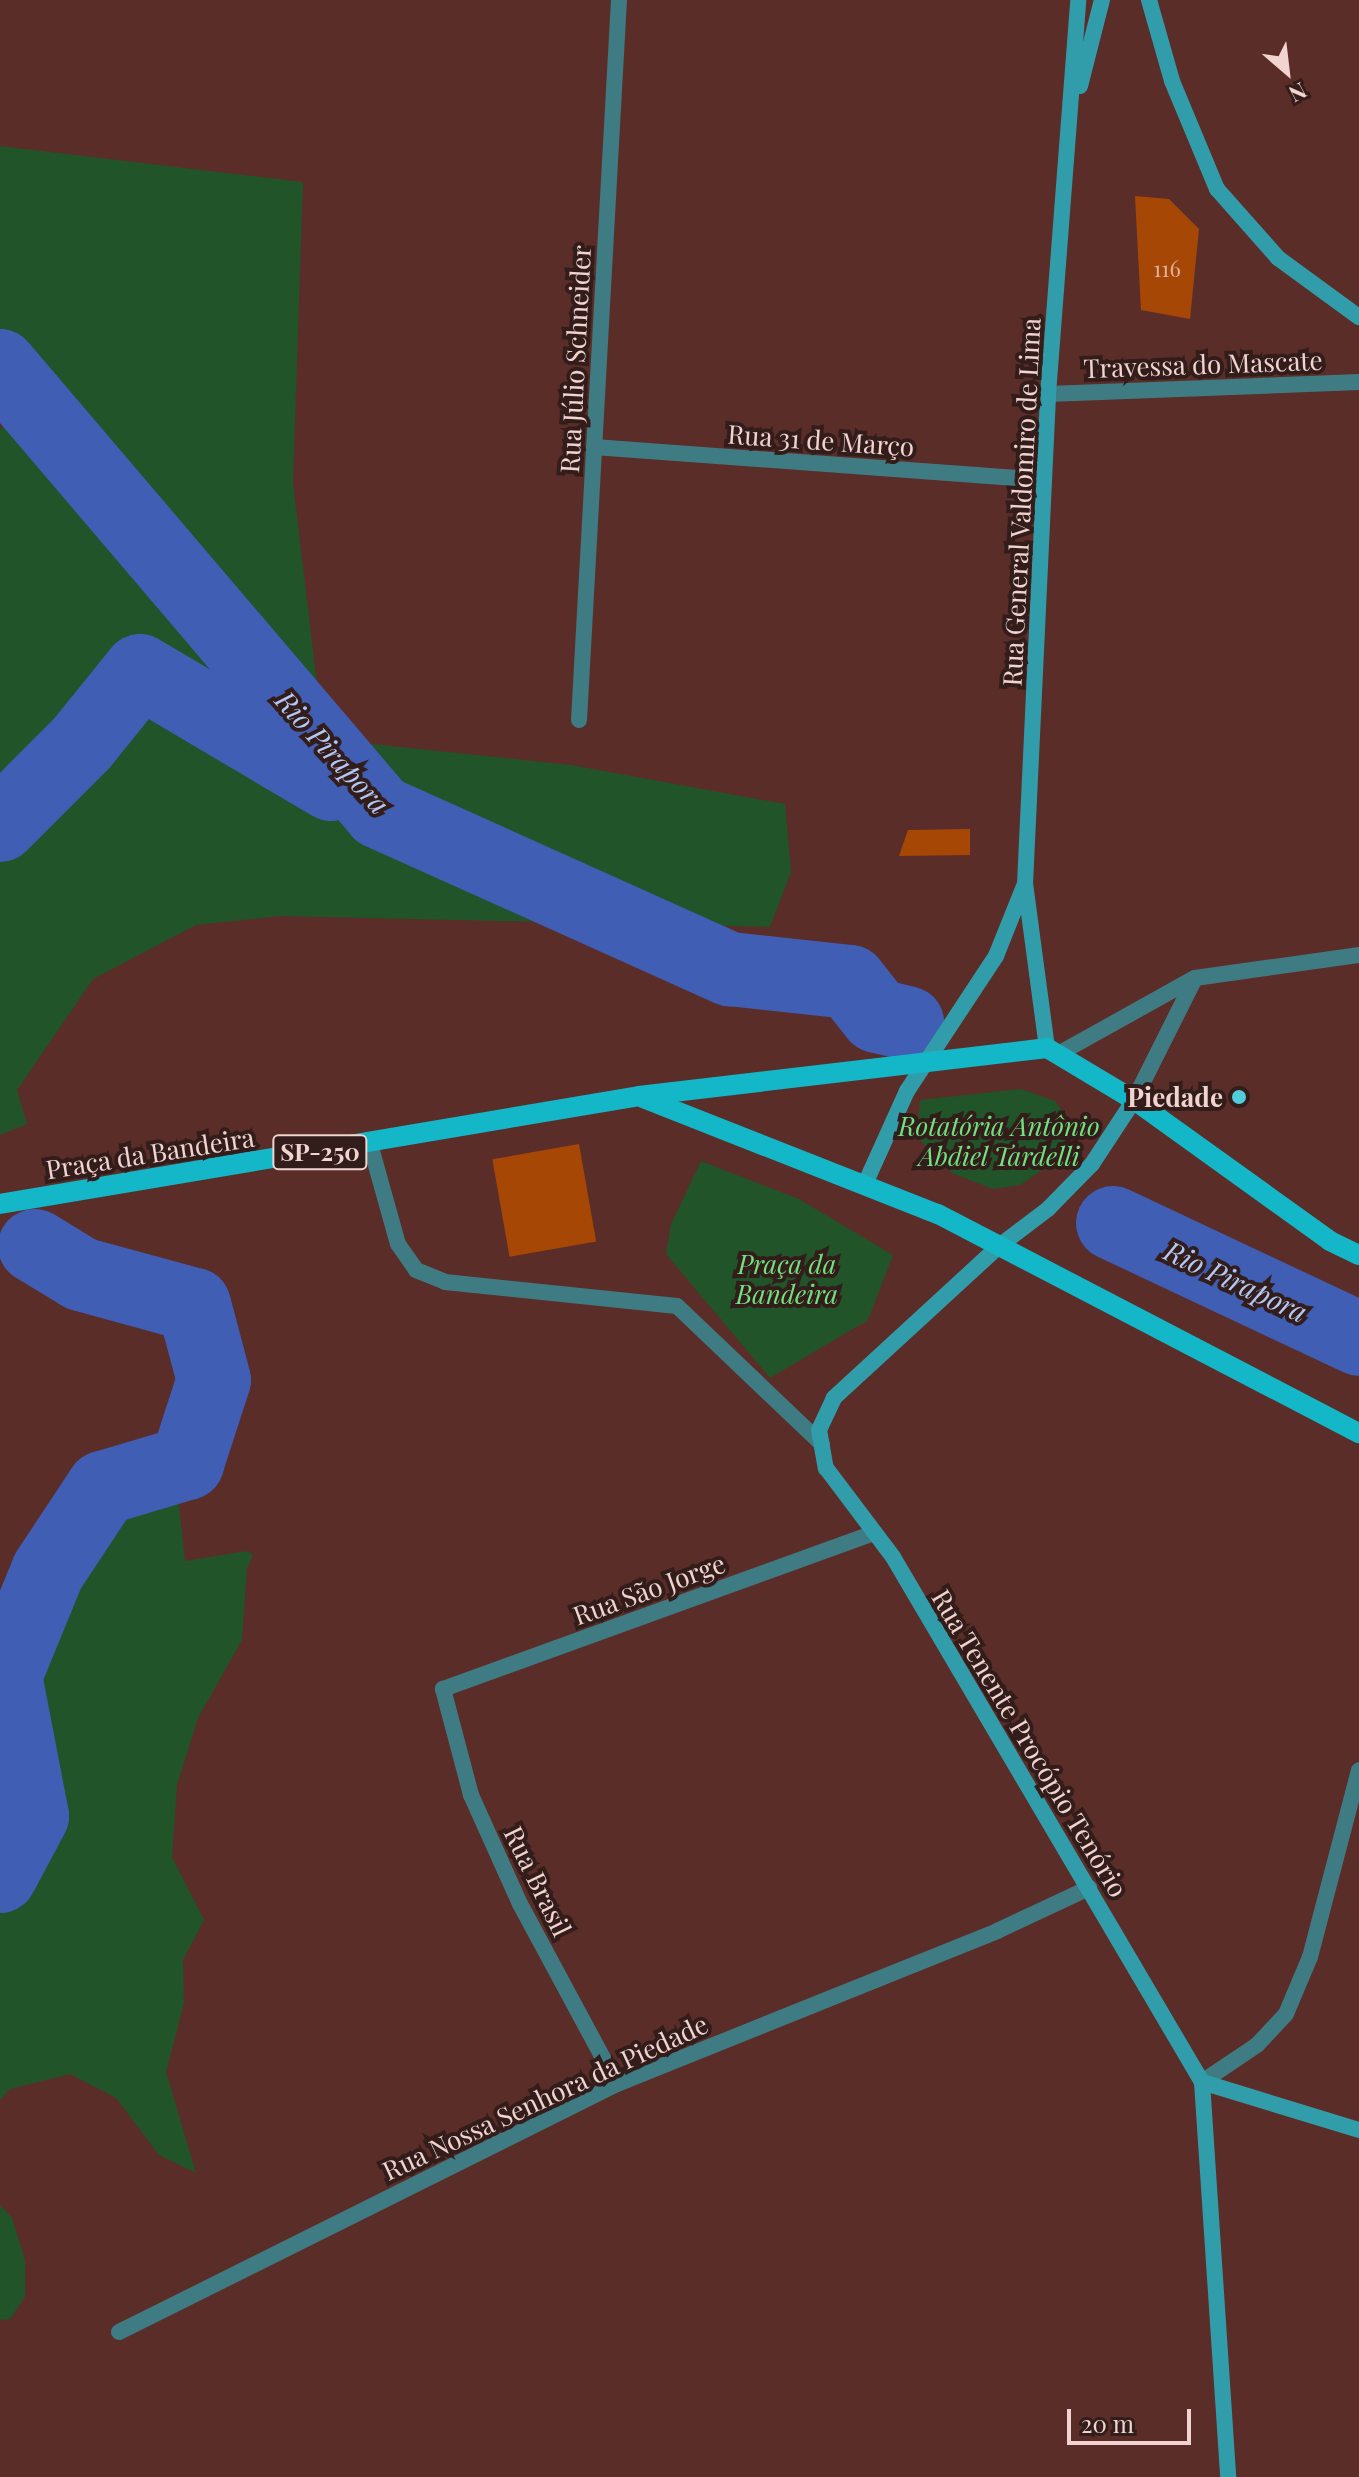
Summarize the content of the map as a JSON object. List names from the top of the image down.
{
  "streets": {
    "main road": [
      "Rua General Valdomiro de Lima",
      "SP-250",
      "Praça da Bandeira",
      "Rua Tenente Procópio Tenório"
    ],
    "street": [
      "Rua Júlio Schneider",
      "Travessa do Mascate",
      "Rua 31 de Março",
      "Rua São Jorge",
      "Rua Brasil",
      "Rua Nossa Senhora da Piedade"
    ]
  },
  "crossings": [
    ["Rua Júlio Schneider", "Rua 31 de Março"],
    ["Travessa do Mascate", "Rua General Valdomiro de Lima"],
    ["Rua 31 de Março", "Rua General Valdomiro de Lima"],
    ["Rua General Valdomiro de Lima", "Praça da Bandeira"],
    ["Rua São Jorge", "Rua Tenente Procópio Tenório"],
    ["Rua São Jorge", "Rua Brasil"],
    ["Rua Tenente Procópio Tenório", "Rua Nossa Senhora da Piedade"],
    ["Rua Brasil", "Rua Nossa Senhora da Piedade"]
  ],
  "water": ["Rio Pirapora"],
  "parks": ["Rotatória Antônio Abdiel Tardelli", "Praça da Bandeira"],
  "places": ["Piedade"],
  "house_numbers": ["116"],
  "scale_bar": "20 m",
  "north": "bottom right"
}
